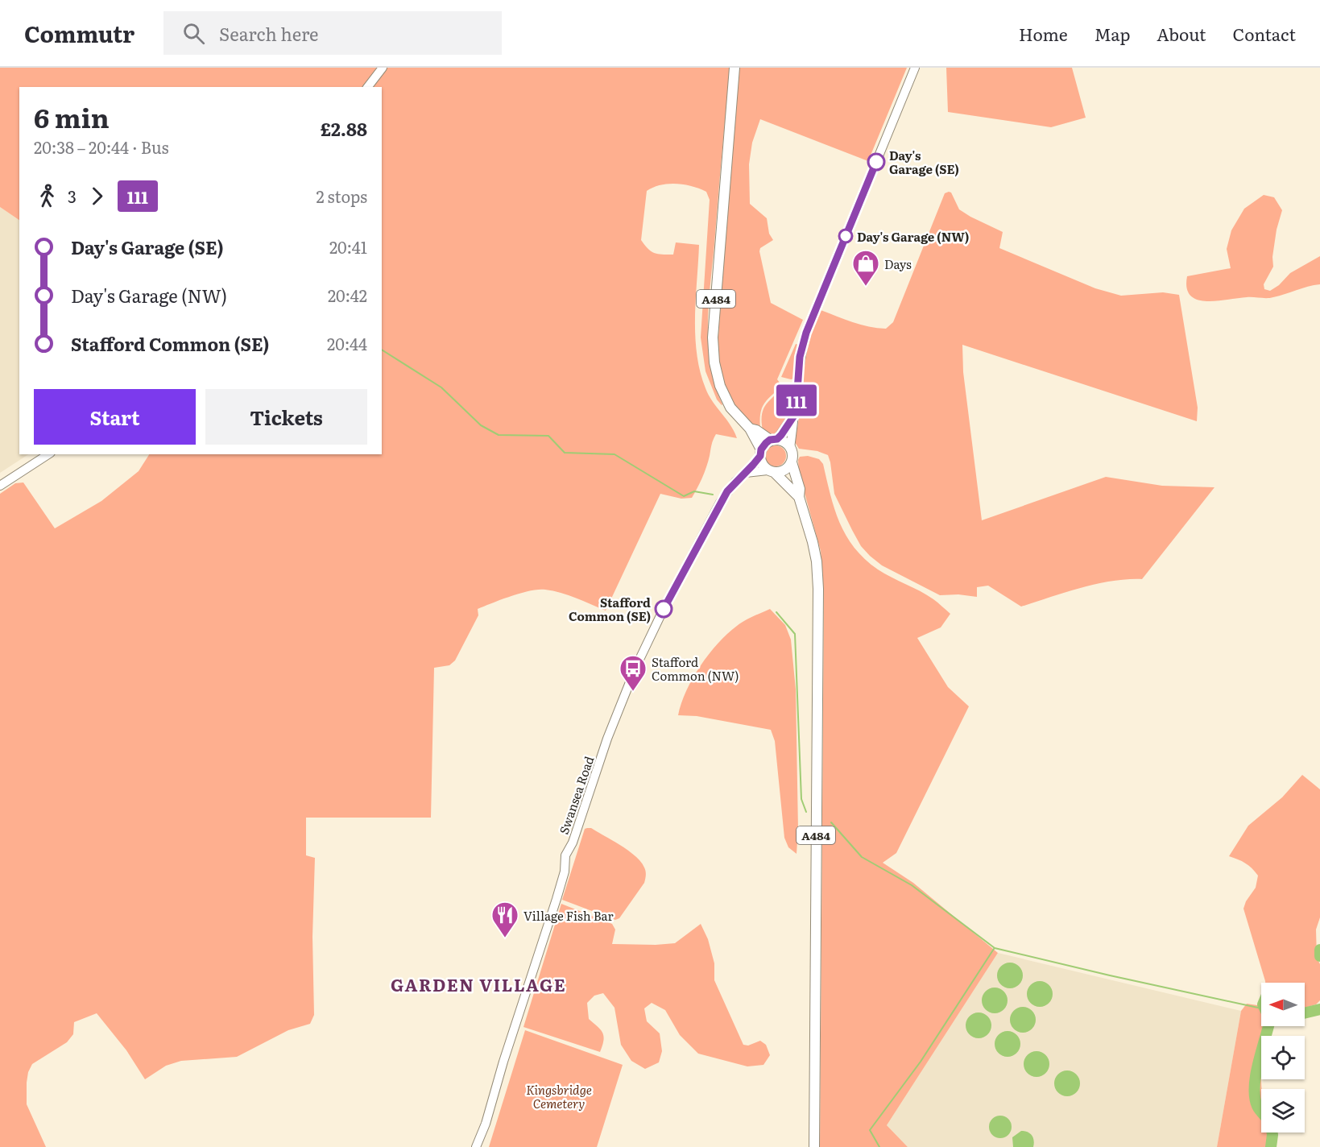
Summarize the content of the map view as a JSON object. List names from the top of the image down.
{
  "streets": {
    "main road": ["A484", "Swansea Road"]
  },
  "crossings": [
    ["A484", "Swansea Road"]
  ],
  "districts": ["GARDEN VILLAGE"],
  "parks": ["Kingsbridge Cemetery"],
  "places": {
    "other": ["Day's Garage (SE)", "Day's Garage (NW)", "Stafford Common (SE)"],
    "shop": ["Days"],
    "bus stop": ["Stafford Common (NW)"],
    "restaurant": ["Village Fish Bar"]
  },
  "lines": ["bus line 111"],
  "north": "left",
  "page": {
    "header": "Commutr",
    "search": "Search here",
    "nav": [
      "Home",
      "Map",
      "About",
      "Contact"
    ],
    "on_map": "111",
    "heading": ["6 min", "20:38 – 20:44 · Bus", "£2.88"],
    "legs": ["3", "111", "2 stops"],
    "list": [
      {
        "name": "Day's Garage (SE)",
        "value": "20:41"
      },
      {
        "name": "Day's Garage (NW)",
        "value": "20:42"
      },
      {
        "name": "Stafford Common (SE)",
        "value": "20:44"
      }
    ],
    "buttons": ["Start", "Tickets"]
  }
}
